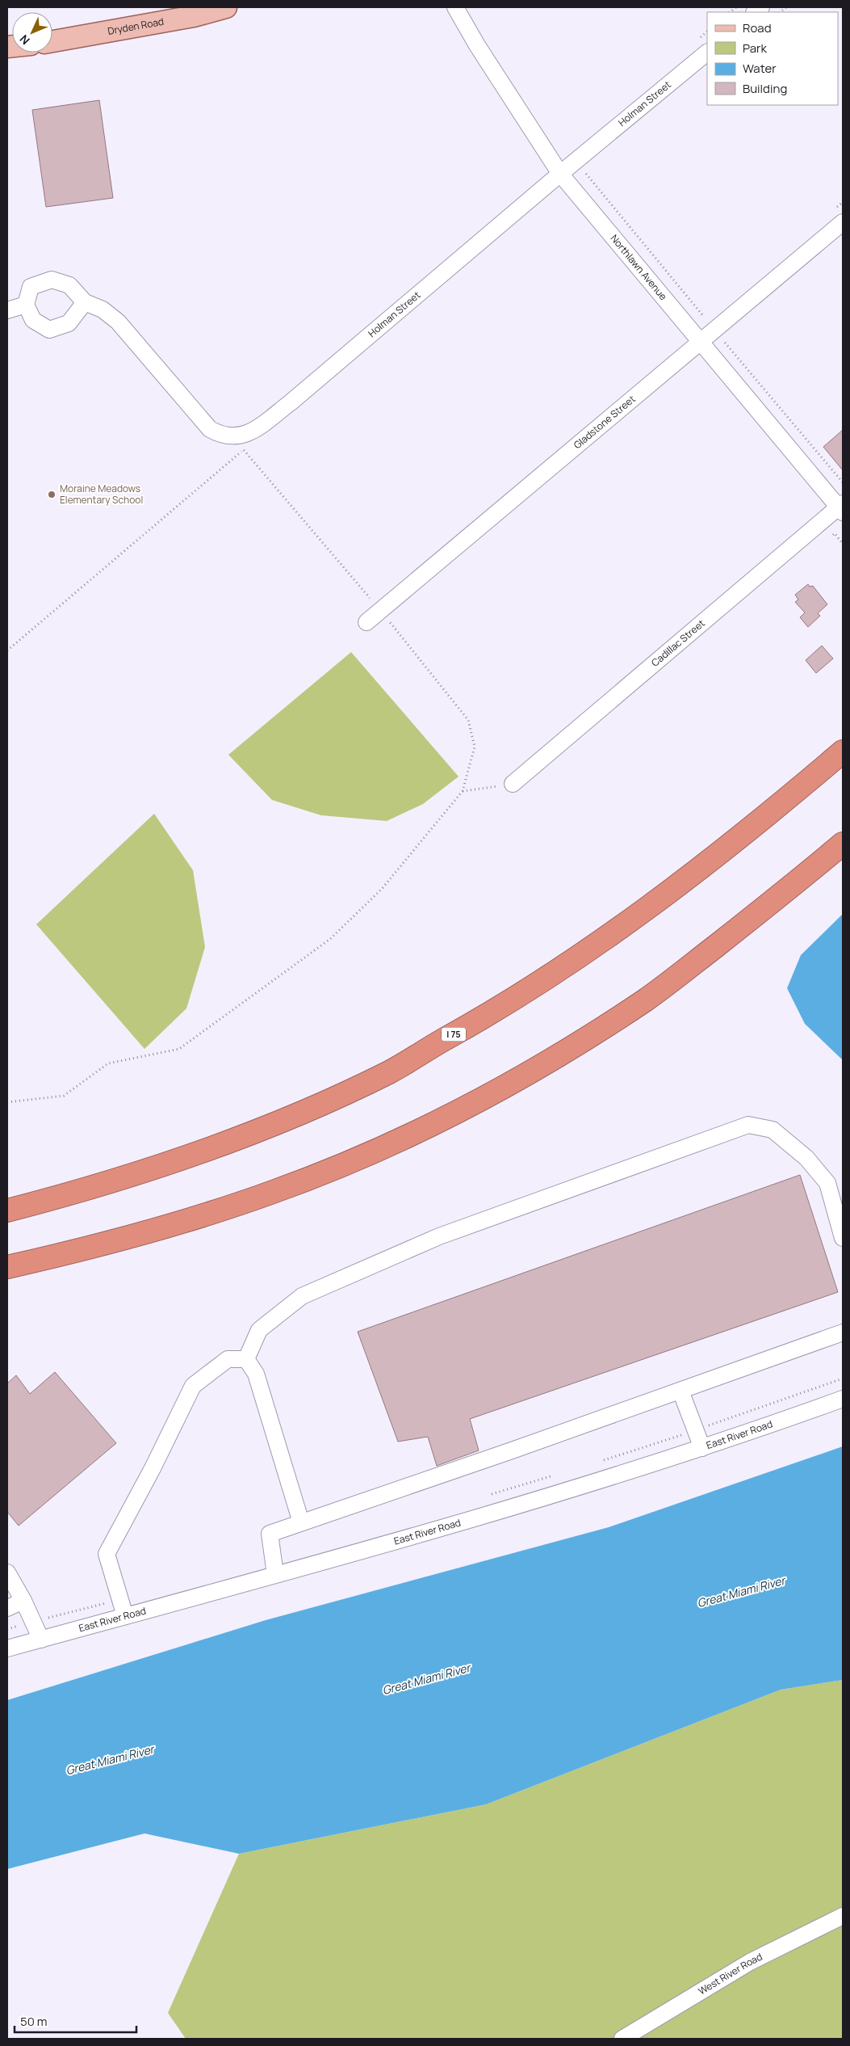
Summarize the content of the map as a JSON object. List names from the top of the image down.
{
  "streets": {
    "highway": ["I 75"],
    "main road": ["Dryden Road"],
    "street": [
      "Holman Street",
      "Northlawn Avenue",
      "Gladstone Street",
      "Cadillac Street",
      "East River Road",
      "West River Road"
    ]
  },
  "crossings": [
    ["Holman Street", "Northlawn Avenue"],
    ["Northlawn Avenue", "Gladstone Street"],
    ["Northlawn Avenue", "Cadillac Street"]
  ],
  "water": ["Great Miami River"],
  "places": ["Moraine Meadows Elementary School"],
  "legend": [
    "Road",
    "Park",
    "Water",
    "Building"
  ],
  "scale_bar": "50 m",
  "north": "bottom left"
}
